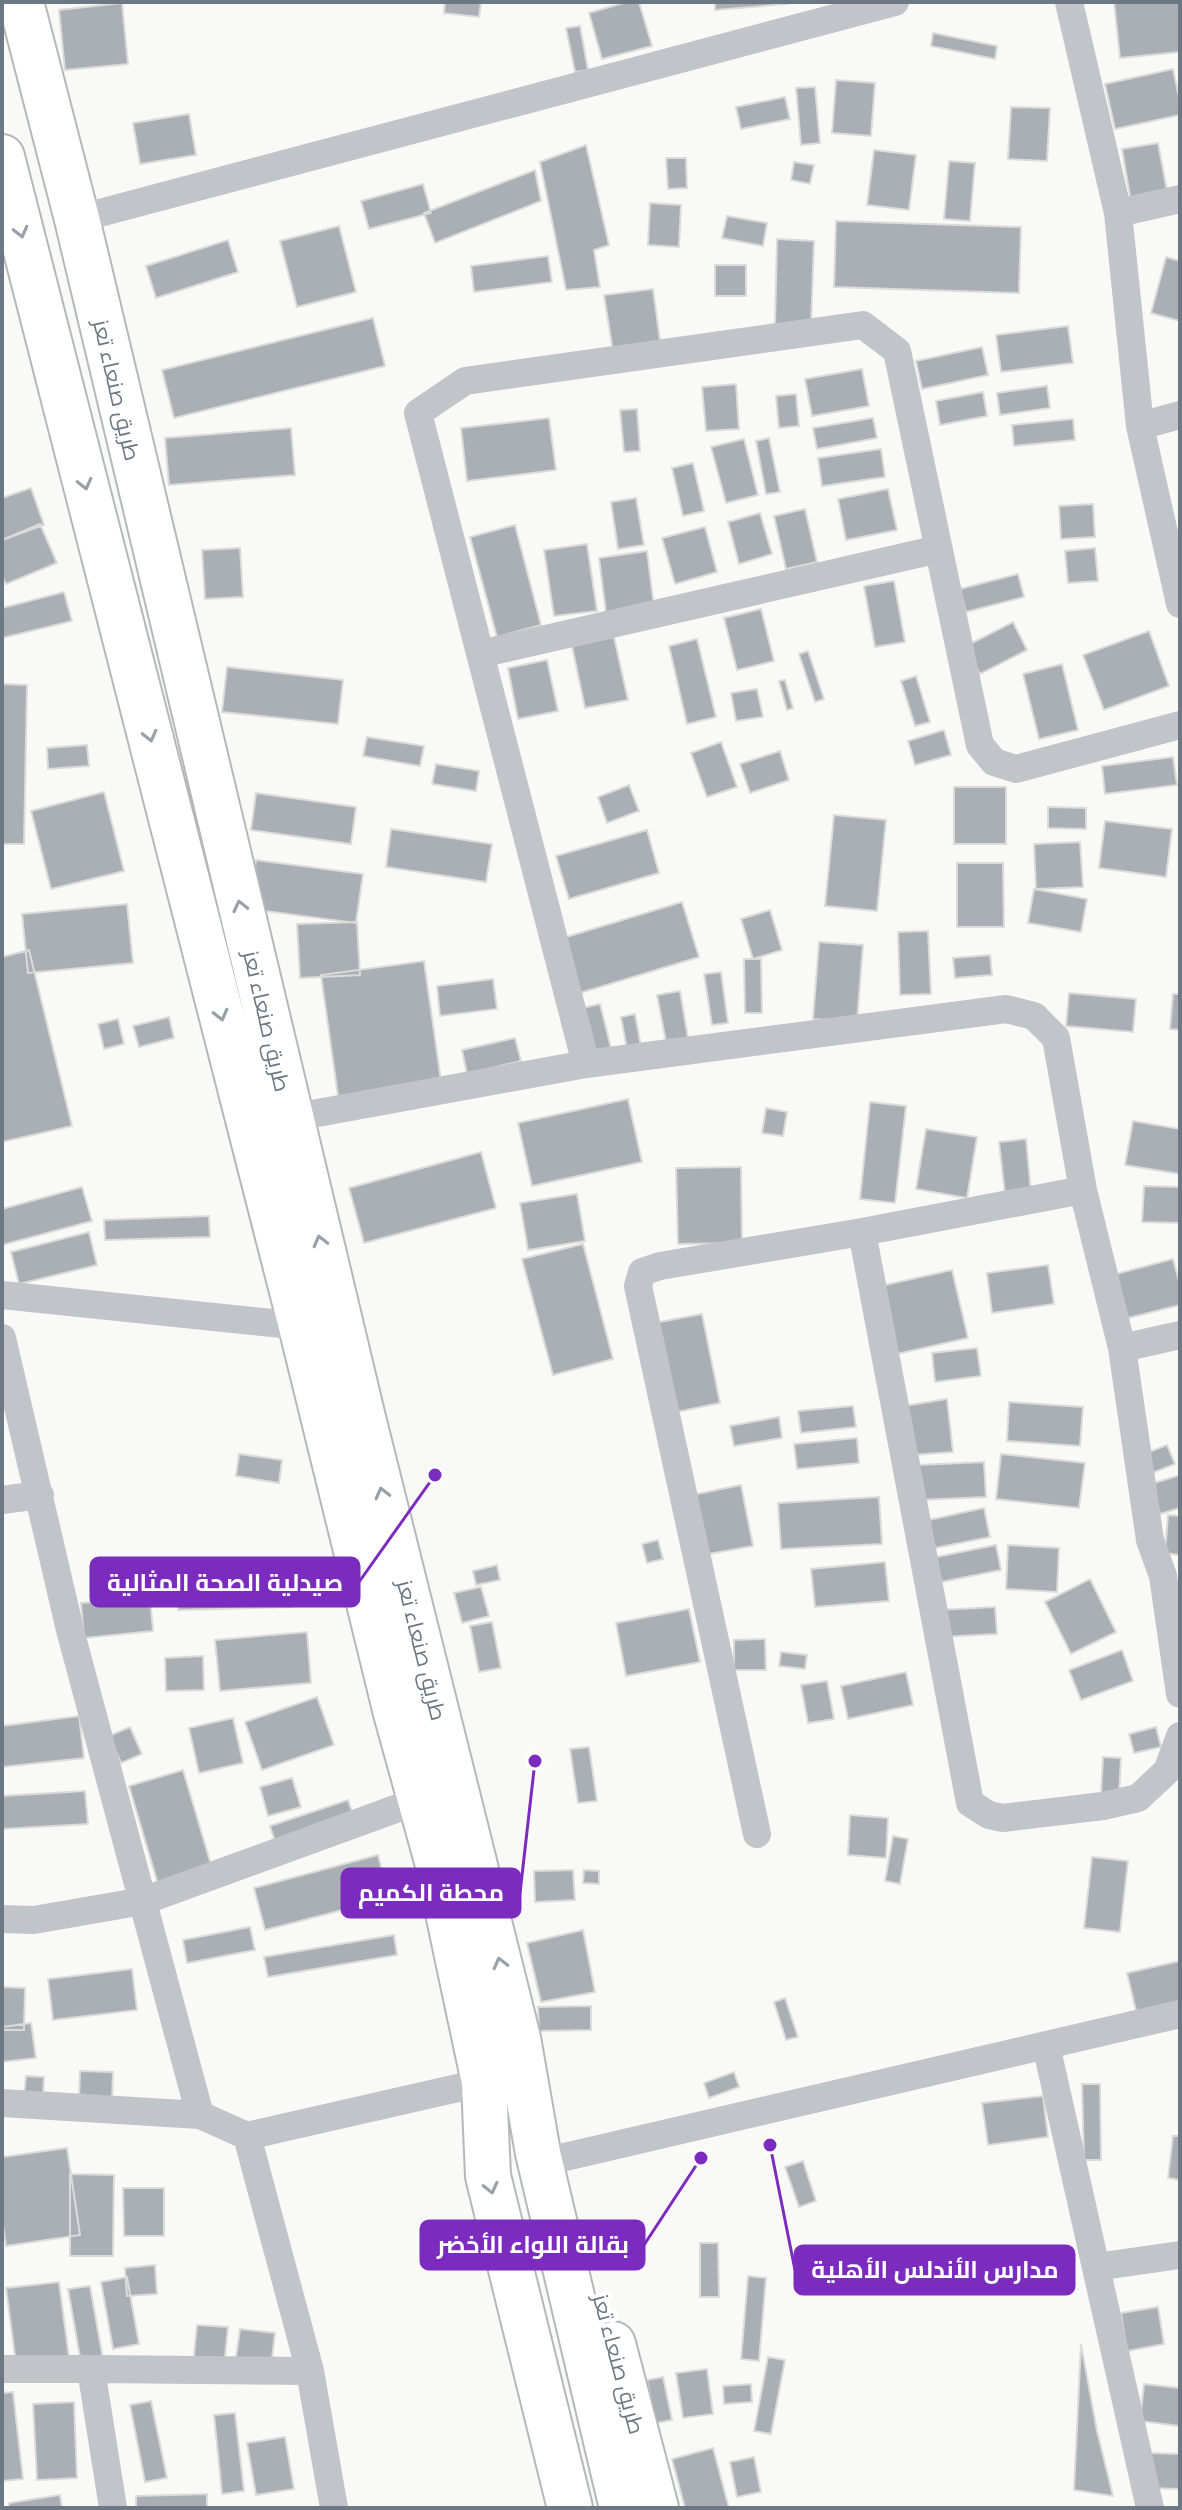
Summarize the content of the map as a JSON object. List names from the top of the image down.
{
  "streets": {
    "highway": ["طريق صنعاء تعز"]
  },
  "places": [
    "صيدلية الصحة المثالية",
    "محطة الكميم",
    "مدارس الأندلس الأهلية",
    "بقالة اللواء الأخضر"
  ]
}
